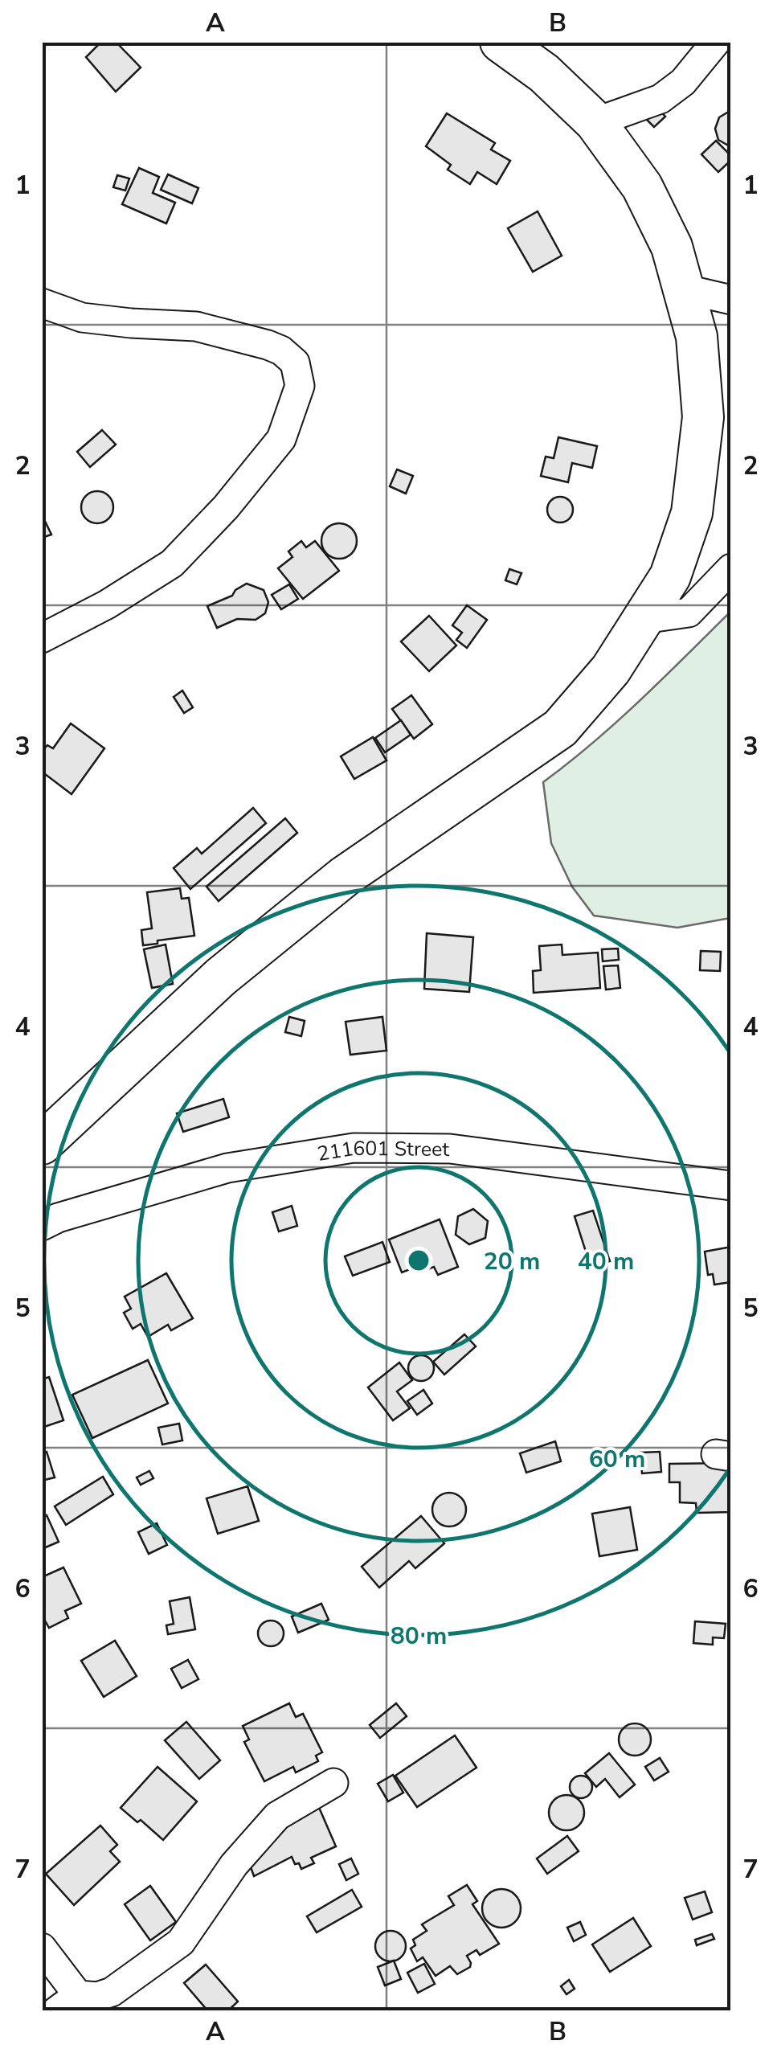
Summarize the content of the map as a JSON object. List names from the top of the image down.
{
  "streets": {
    "street": ["211601 Street"]
  },
  "grid": {
    "columns": ["A", "B"],
    "rows": [
      "1",
      "2",
      "3",
      "4",
      "5",
      "6",
      "7"
    ]
  },
  "rings": [
    "20 m",
    "40 m",
    "60 m",
    "80 m"
  ]
}
